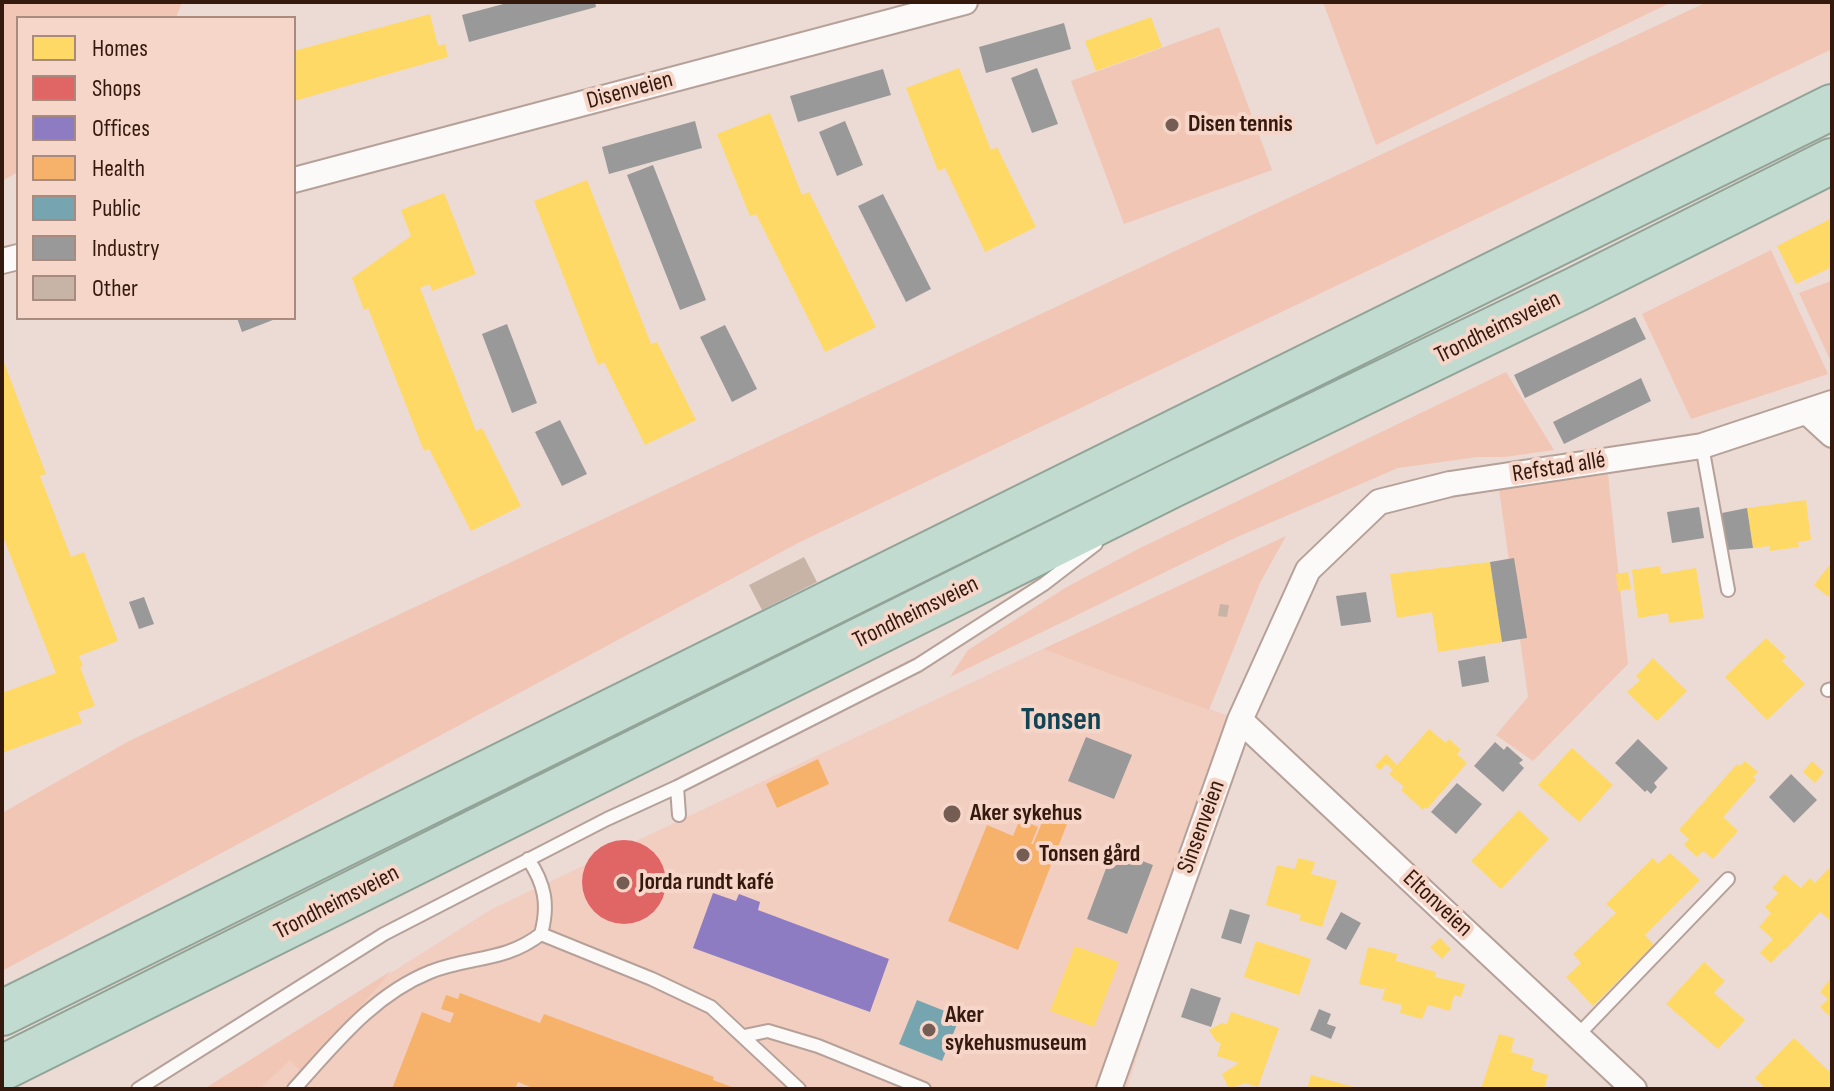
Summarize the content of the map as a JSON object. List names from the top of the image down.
{
  "streets": {
    "highway": ["Trondheimsveien"],
    "street": [
      "Disenveien",
      "Refstad allé",
      "Sinsenveien",
      "Eltonveien"
    ]
  },
  "crossings": [
    ["Refstad allé", "Sinsenveien"],
    ["Sinsenveien", "Eltonveien"]
  ],
  "districts": ["Tonsen"],
  "places": [
    "Disen tennis",
    "Aker sykehus",
    "Tonsen gård",
    "Jorda rundt kafé",
    "Aker sykehusmuseum"
  ],
  "legend": [
    "Homes",
    "Shops",
    "Offices",
    "Health",
    "Public",
    "Industry",
    "Other"
  ]
}
